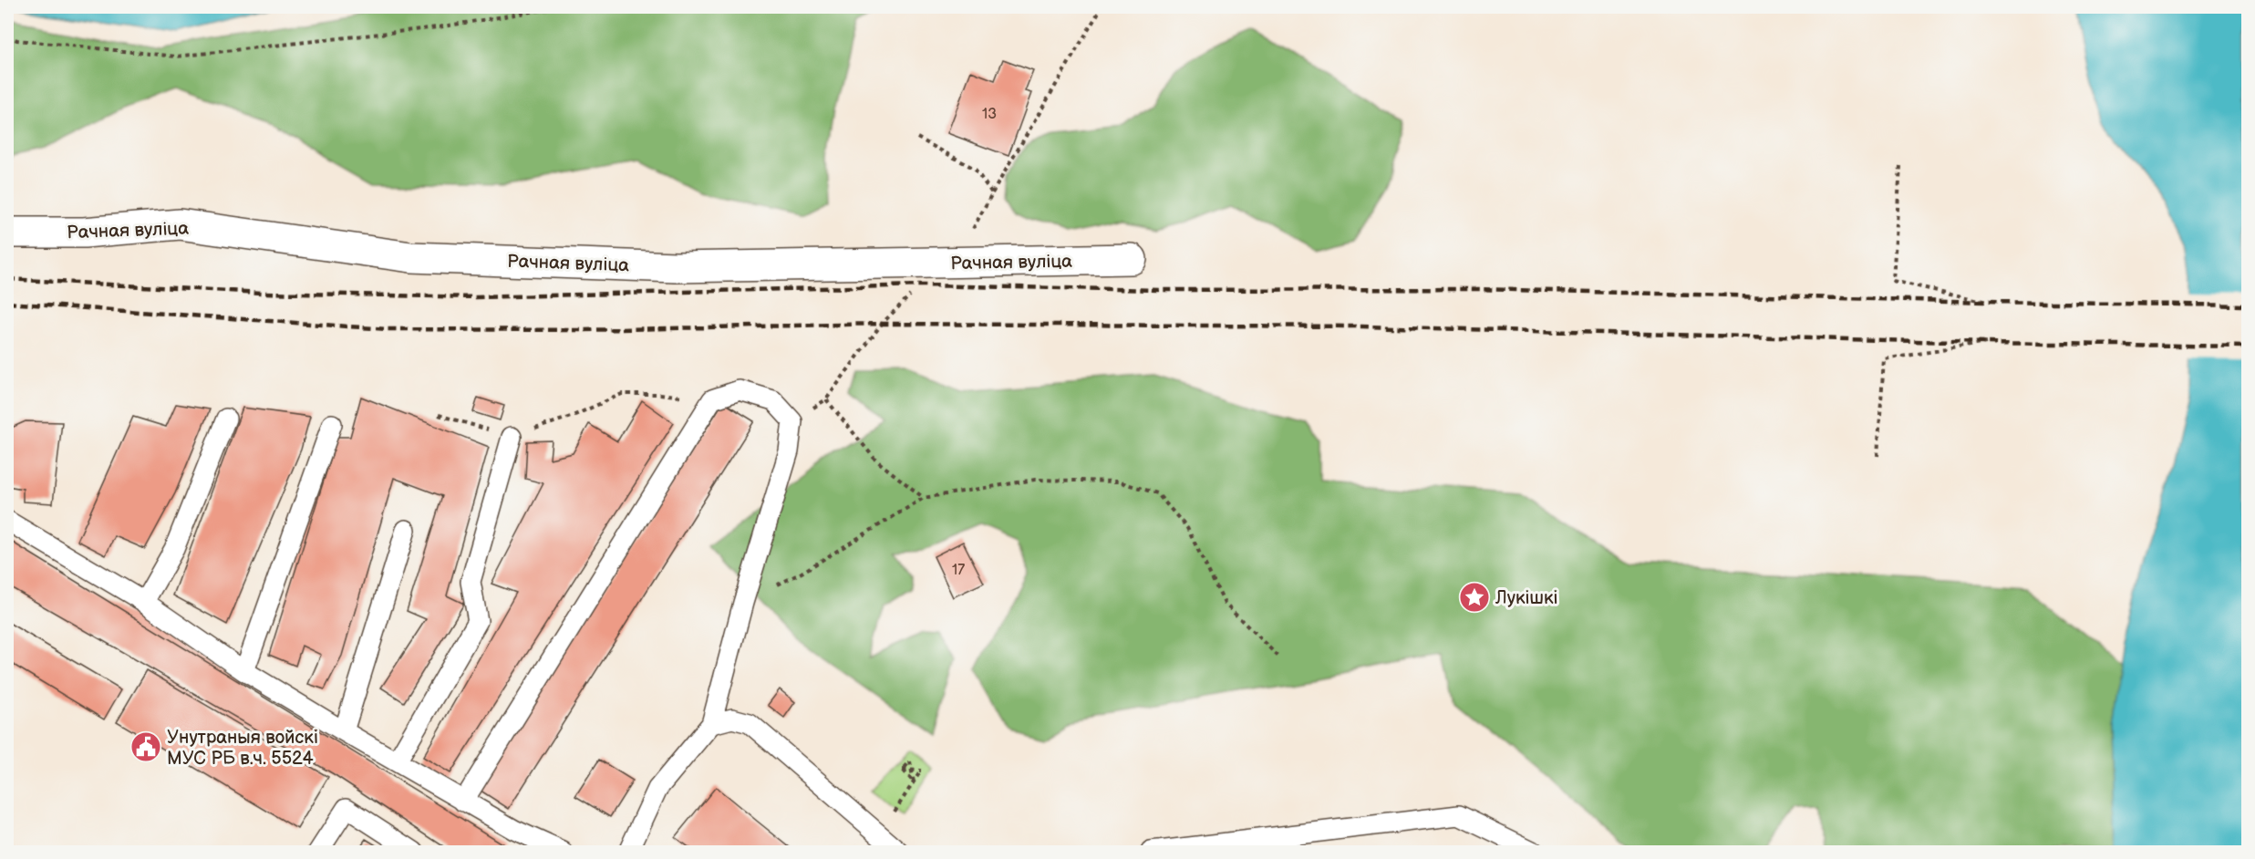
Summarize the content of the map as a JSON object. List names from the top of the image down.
{
  "streets": {
    "street": ["Рачная вуліца"]
  },
  "places": {
    "place": ["Лукішкі"],
    "public building": ["Унутраныя войскі МУС РБ в.ч. 5524"]
  },
  "house_numbers": ["13", "17"]
}
